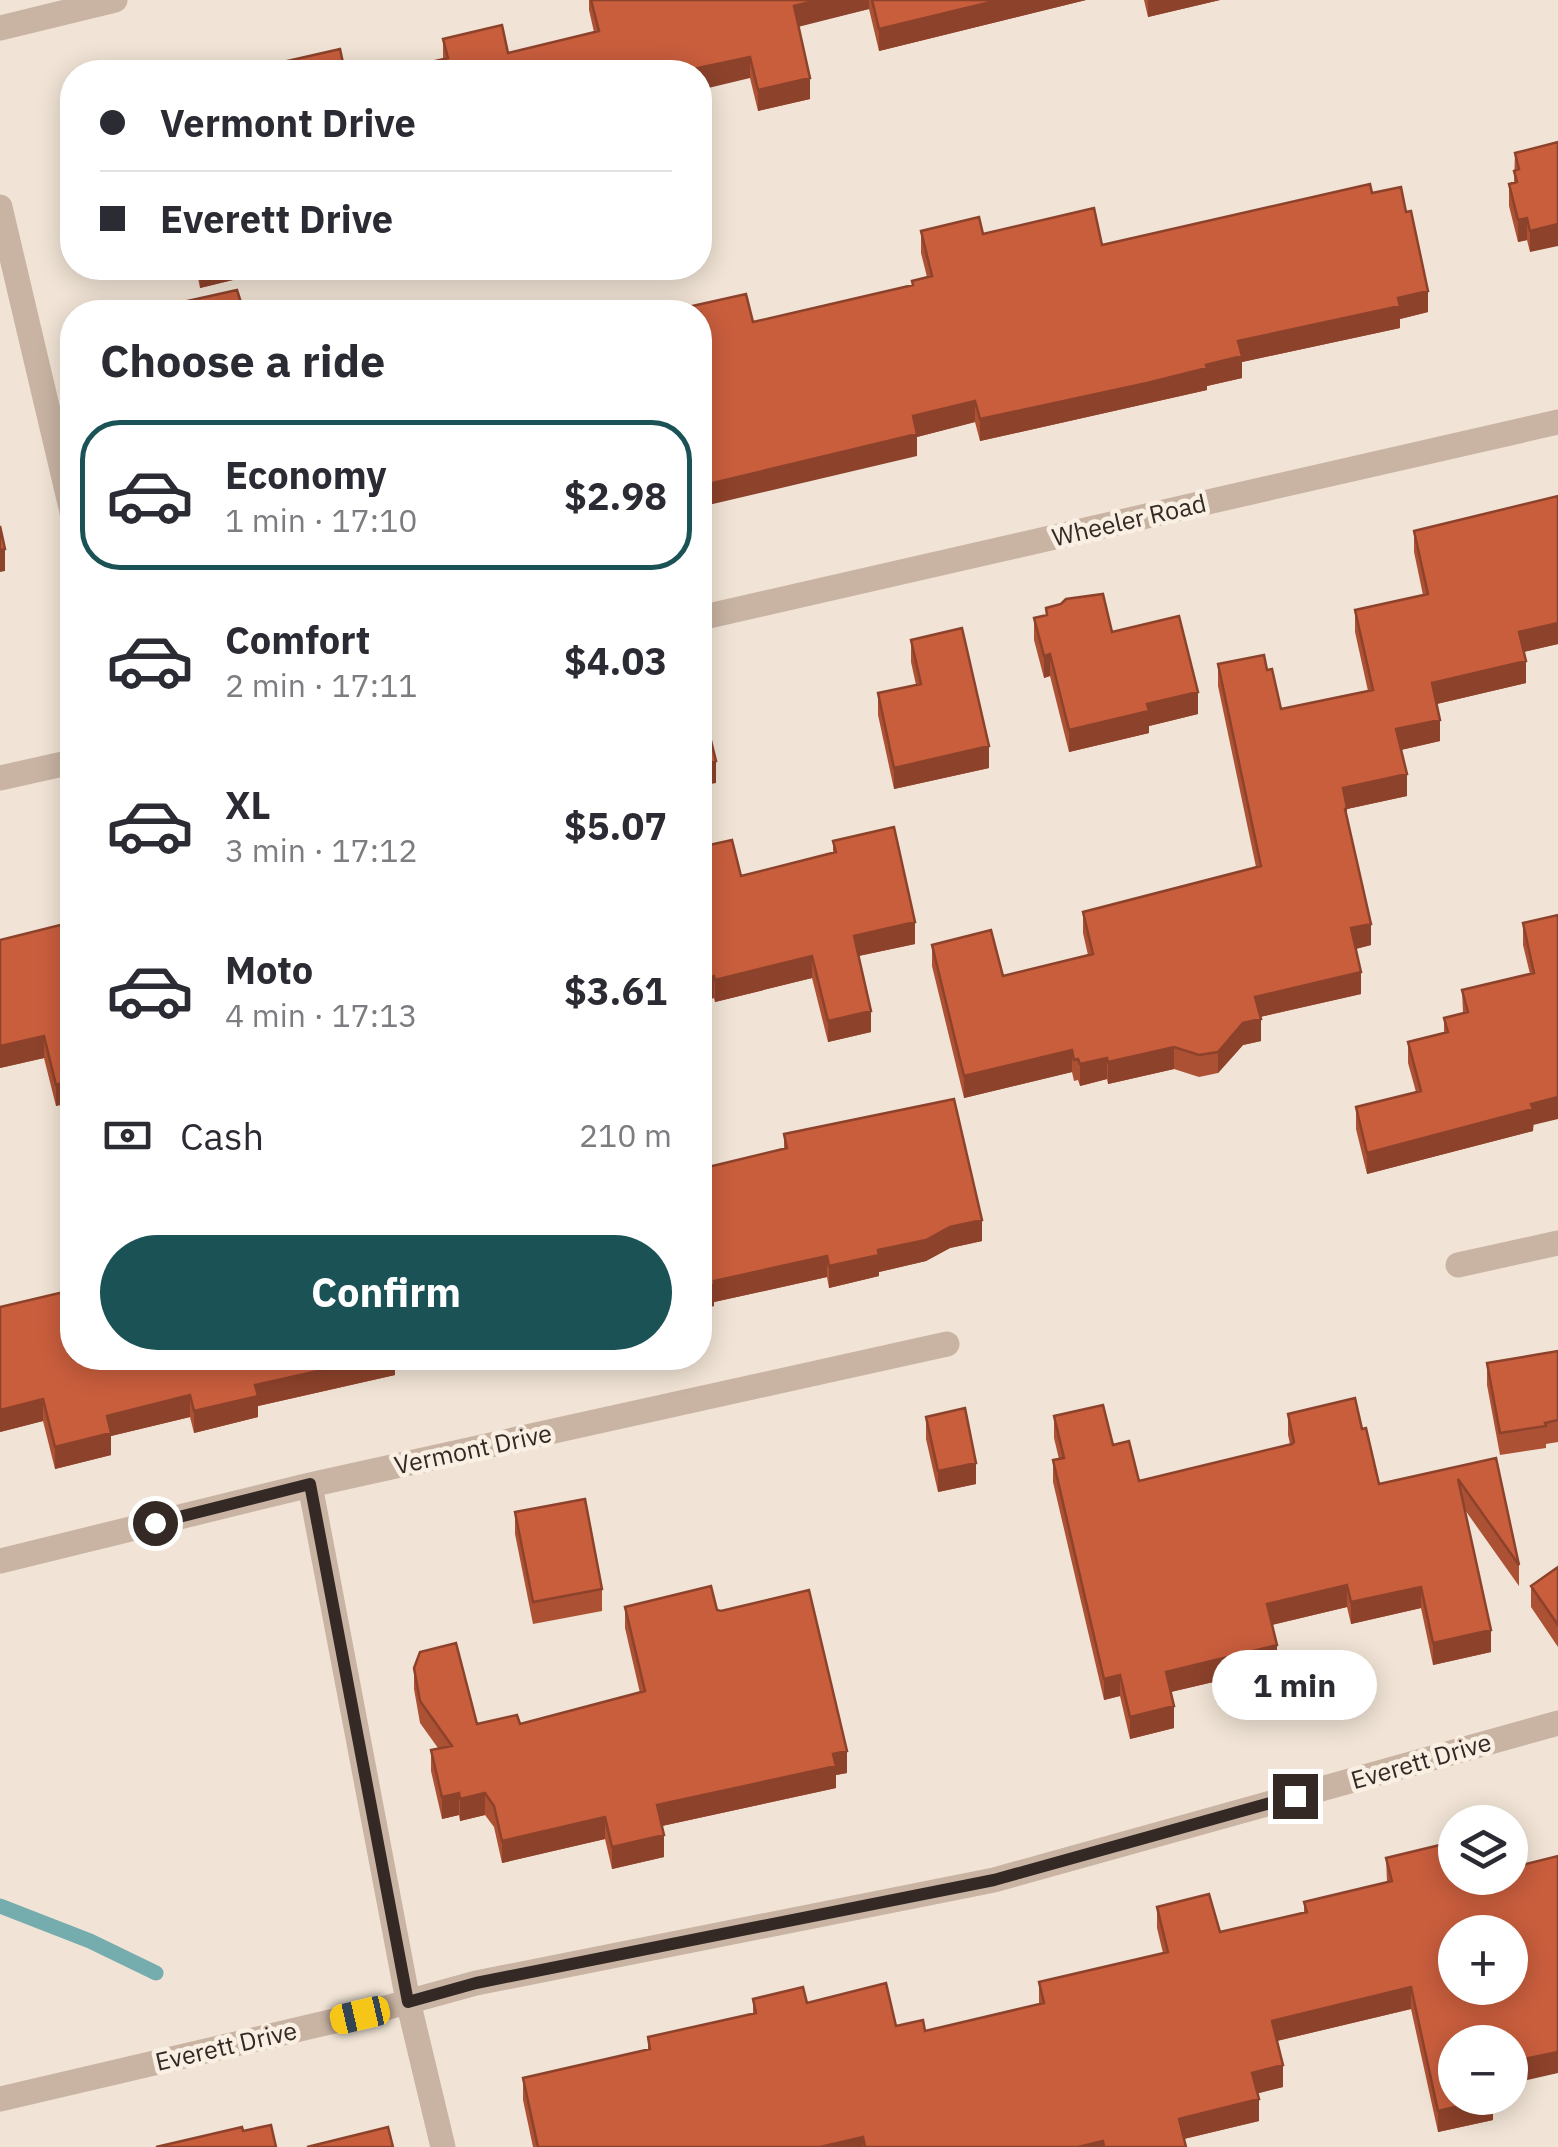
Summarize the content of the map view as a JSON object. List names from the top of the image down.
{
  "streets": {
    "street": ["Wheeler Road", "Vermont Drive", "Everett Drive"]
  },
  "page": {
    "banner": ["Vermont Drive", "Everett Drive"],
    "heading": "Choose a ride",
    "list": [
      {
        "name": "Economy",
        "note": "1 min · 17:10",
        "value": "$2.98"
      },
      {
        "name": "Comfort",
        "note": "2 min · 17:11",
        "value": "$4.03"
      },
      {
        "name": "XL",
        "note": "3 min · 17:12",
        "value": "$5.07"
      },
      {
        "name": "Moto",
        "note": "4 min · 17:13",
        "value": "$3.61"
      }
    ],
    "pay": ["Cash", "210 m"],
    "buttons": "Confirm",
    "bubble": "1 min",
    "map_buttons": ["+", "−"]
  }
}
